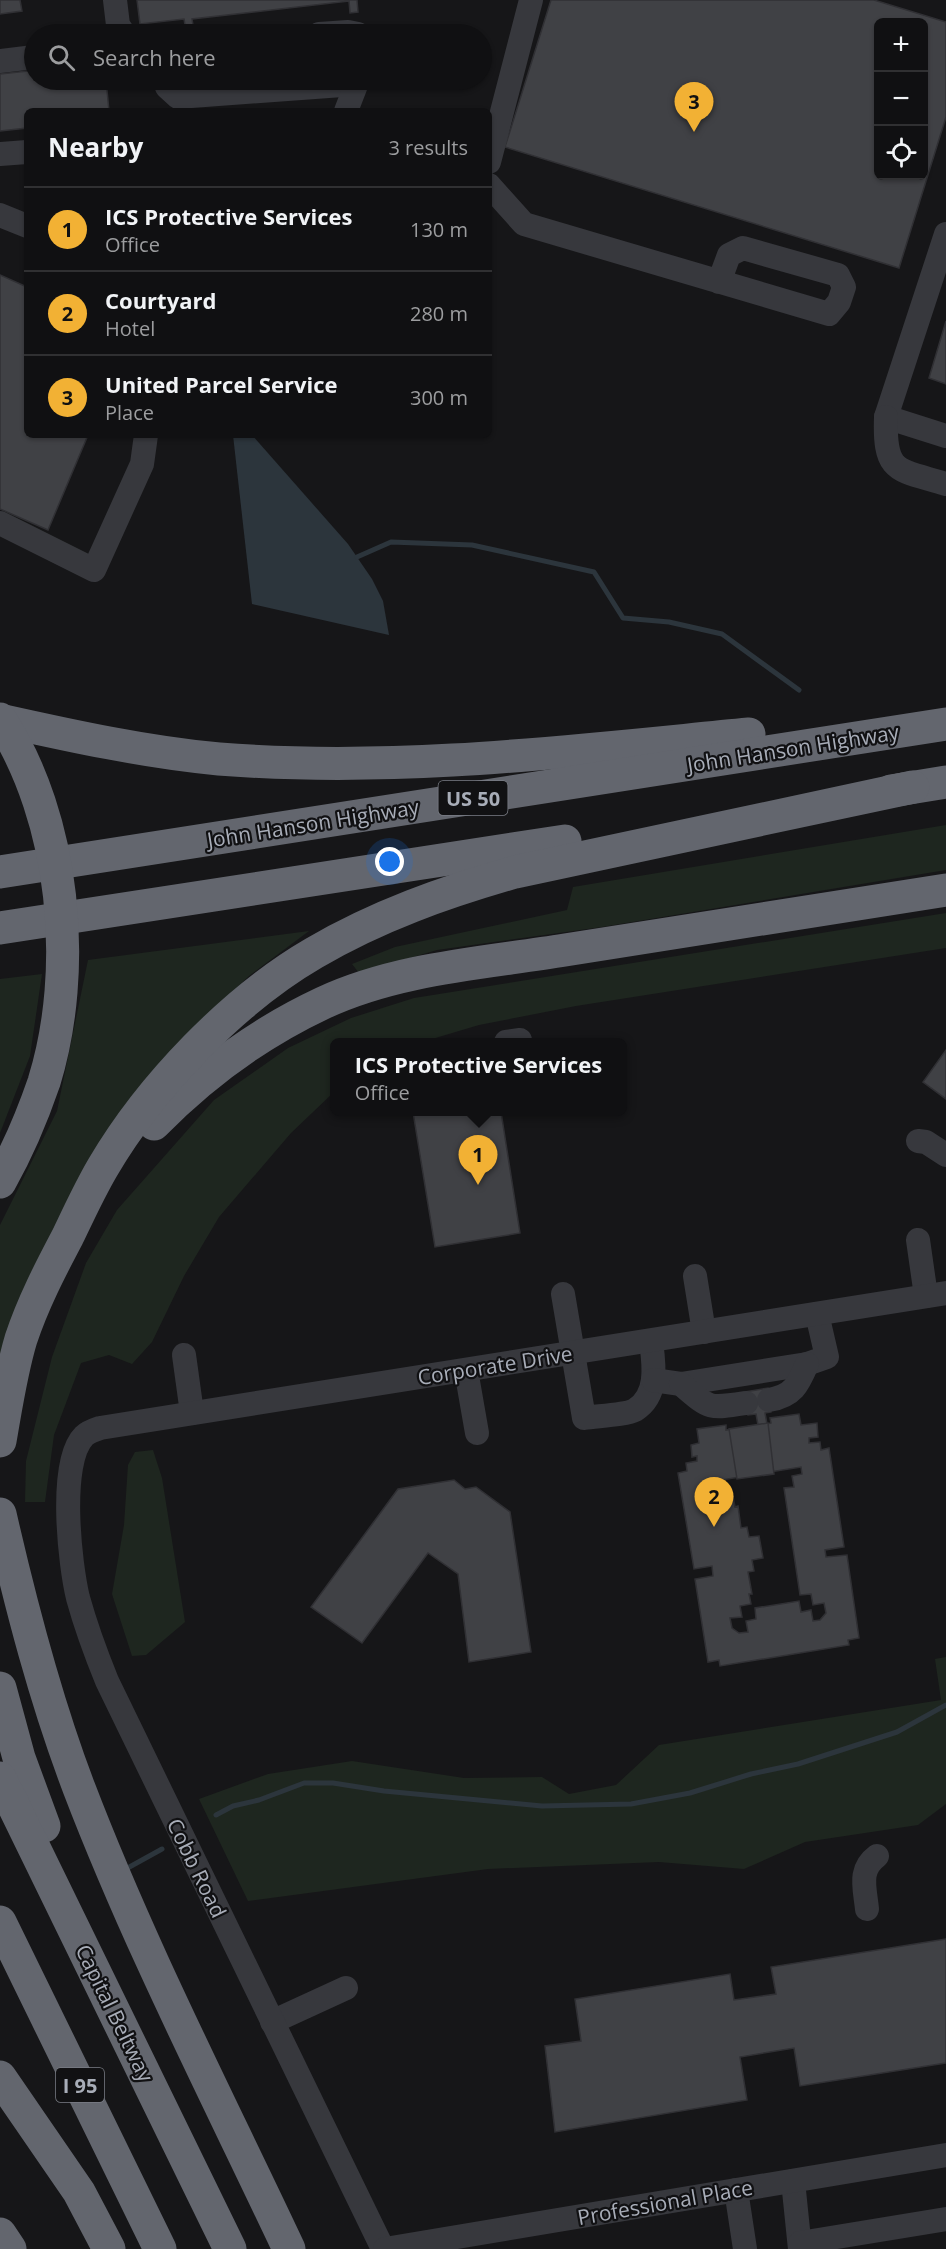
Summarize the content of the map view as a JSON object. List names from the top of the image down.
{
  "streets": {
    "highway": [
      "John Hanson Highway",
      "US 50",
      "Capital Beltway",
      "I 95"
    ],
    "street": ["Corporate Drive", "Cobb Road", "Professional Place"]
  },
  "crossings": [
    ["Corporate Drive", "Cobb Road"],
    ["Cobb Road", "Professional Place"]
  ],
  "page": {
    "map_buttons": ["+", "−"],
    "search": "Search here",
    "pins": ["3", "1", "2"],
    "heading": ["Nearby", "3 results"],
    "list": [
      {
        "mark": "1",
        "name": "ICS Protective Services",
        "note": "Office",
        "value": "130 m"
      },
      {
        "mark": "2",
        "name": "Courtyard",
        "note": "Hotel",
        "value": "280 m"
      },
      {
        "mark": "3",
        "name": "United Parcel Service",
        "note": "Place",
        "value": "300 m"
      }
    ],
    "popup": ["ICS Protective Services", "Office"]
  }
}
